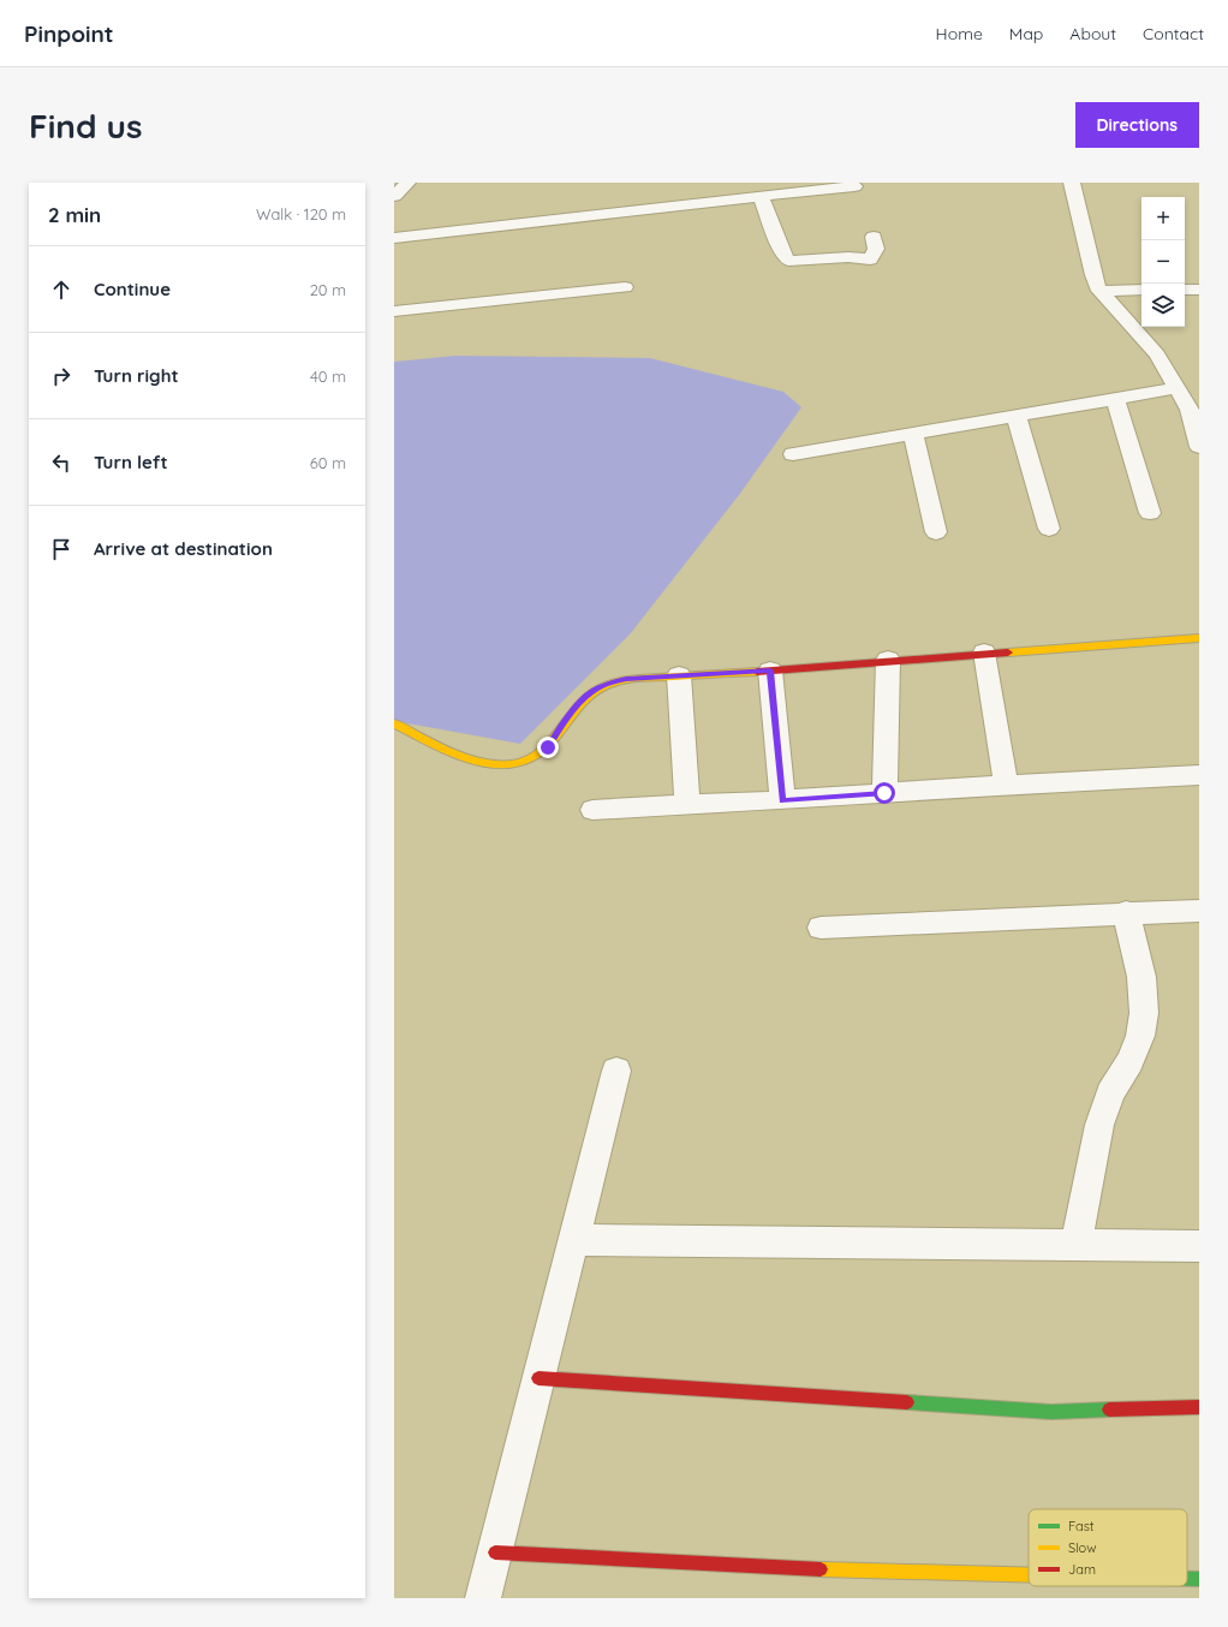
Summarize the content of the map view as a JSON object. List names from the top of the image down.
{
  "legend": ["Fast", "Slow", "Jam"],
  "page": {
    "header": "Pinpoint",
    "nav": [
      "Home",
      "Map",
      "About",
      "Contact"
    ],
    "buttons": "Directions",
    "title": "Find us",
    "heading": ["2 min", "Walk · 120 m"],
    "map_buttons": ["+", "−"],
    "list": [
      ["Continue", "20 m"],
      ["Turn right", "40 m"],
      ["Turn left", "60 m"],
      "Arrive at destination"
    ]
  }
}
